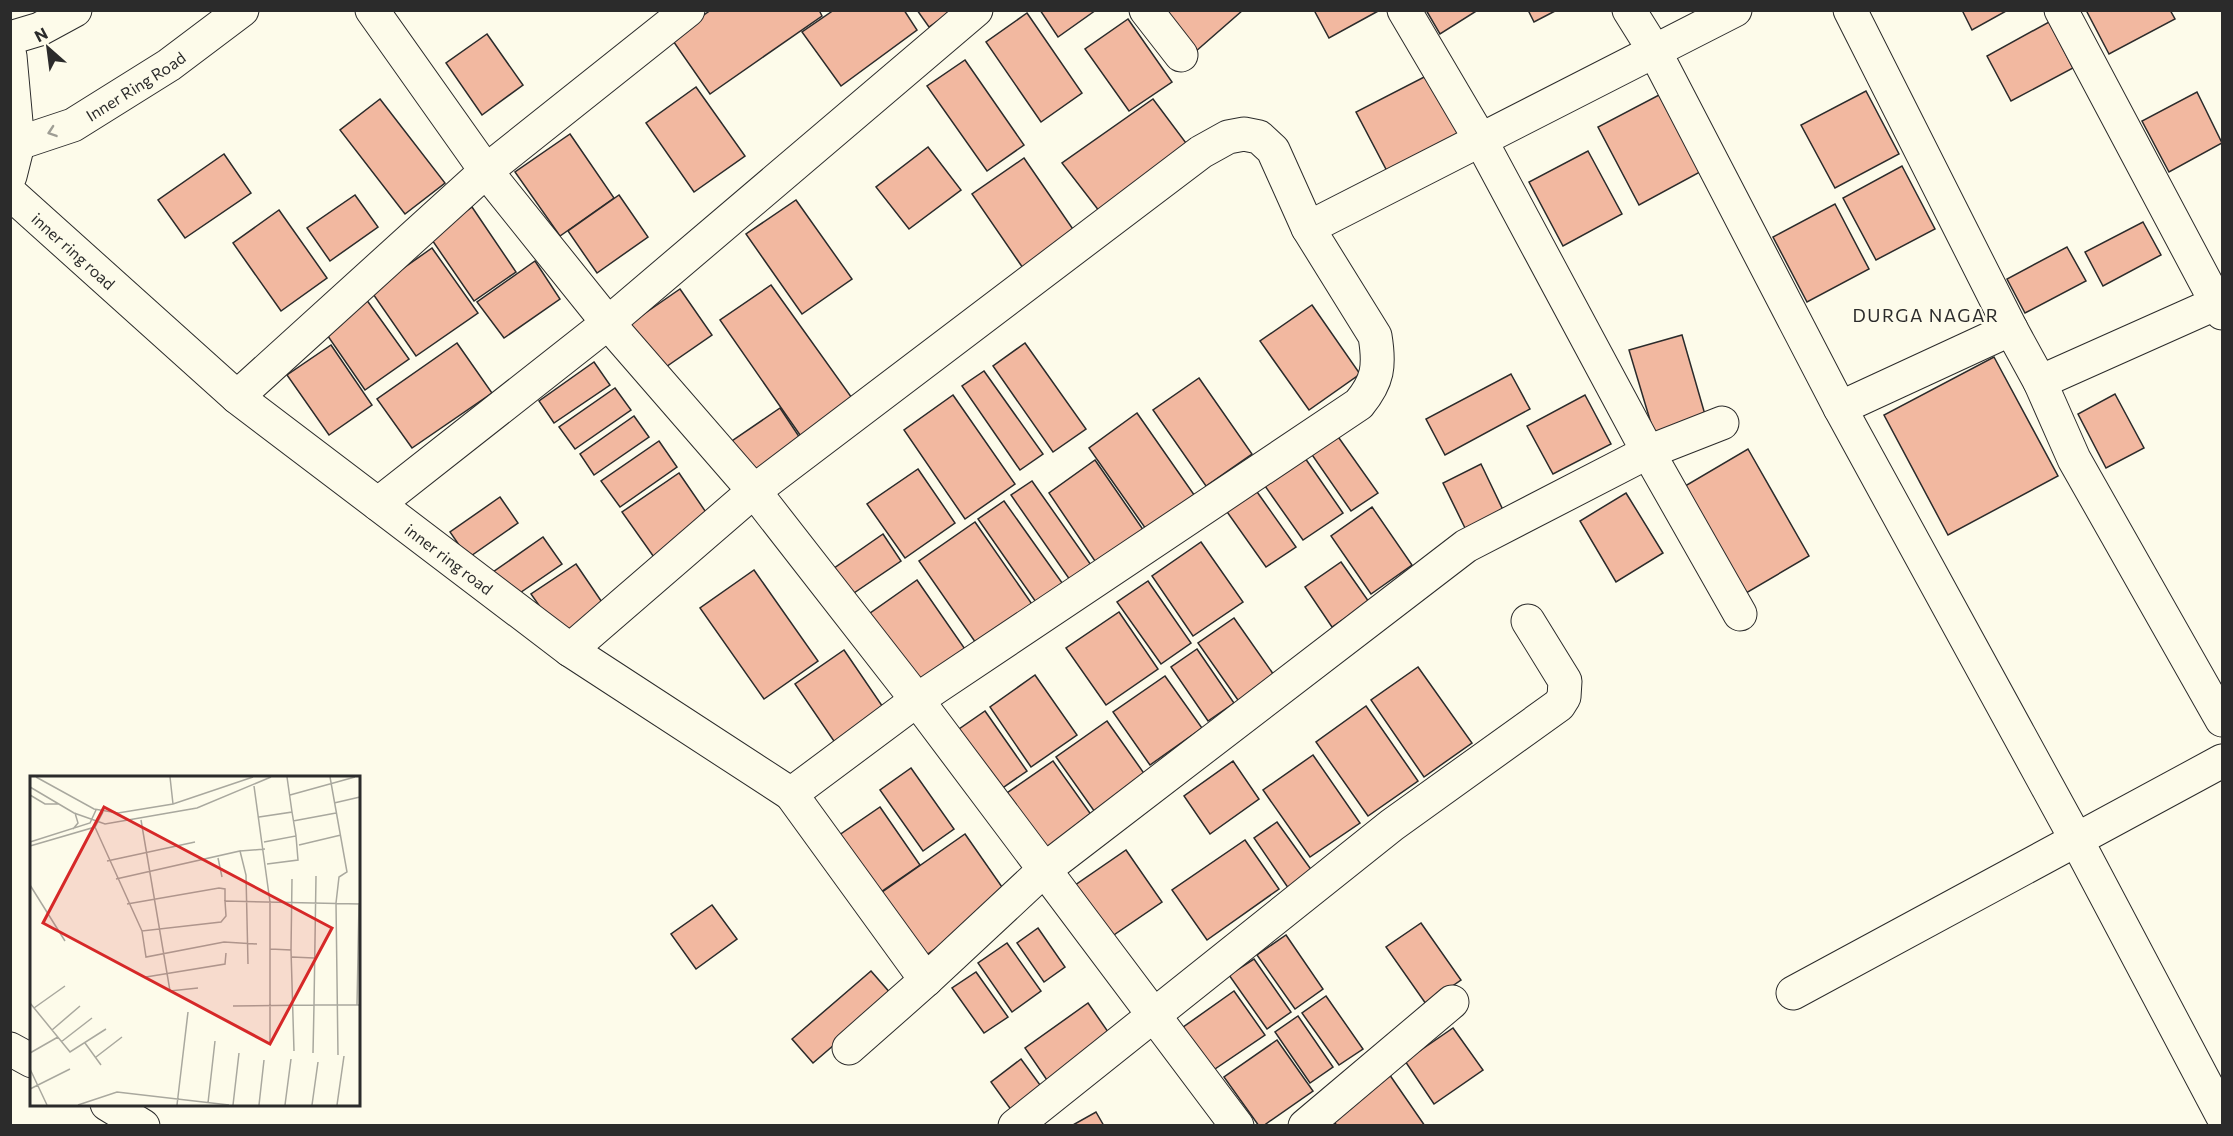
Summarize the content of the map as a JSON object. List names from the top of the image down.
{
  "streets": {
    "main road": ["Inner Ring Road", "inner ring road"]
  },
  "districts": ["DURGA NAGAR"],
  "north": "top left"
}
